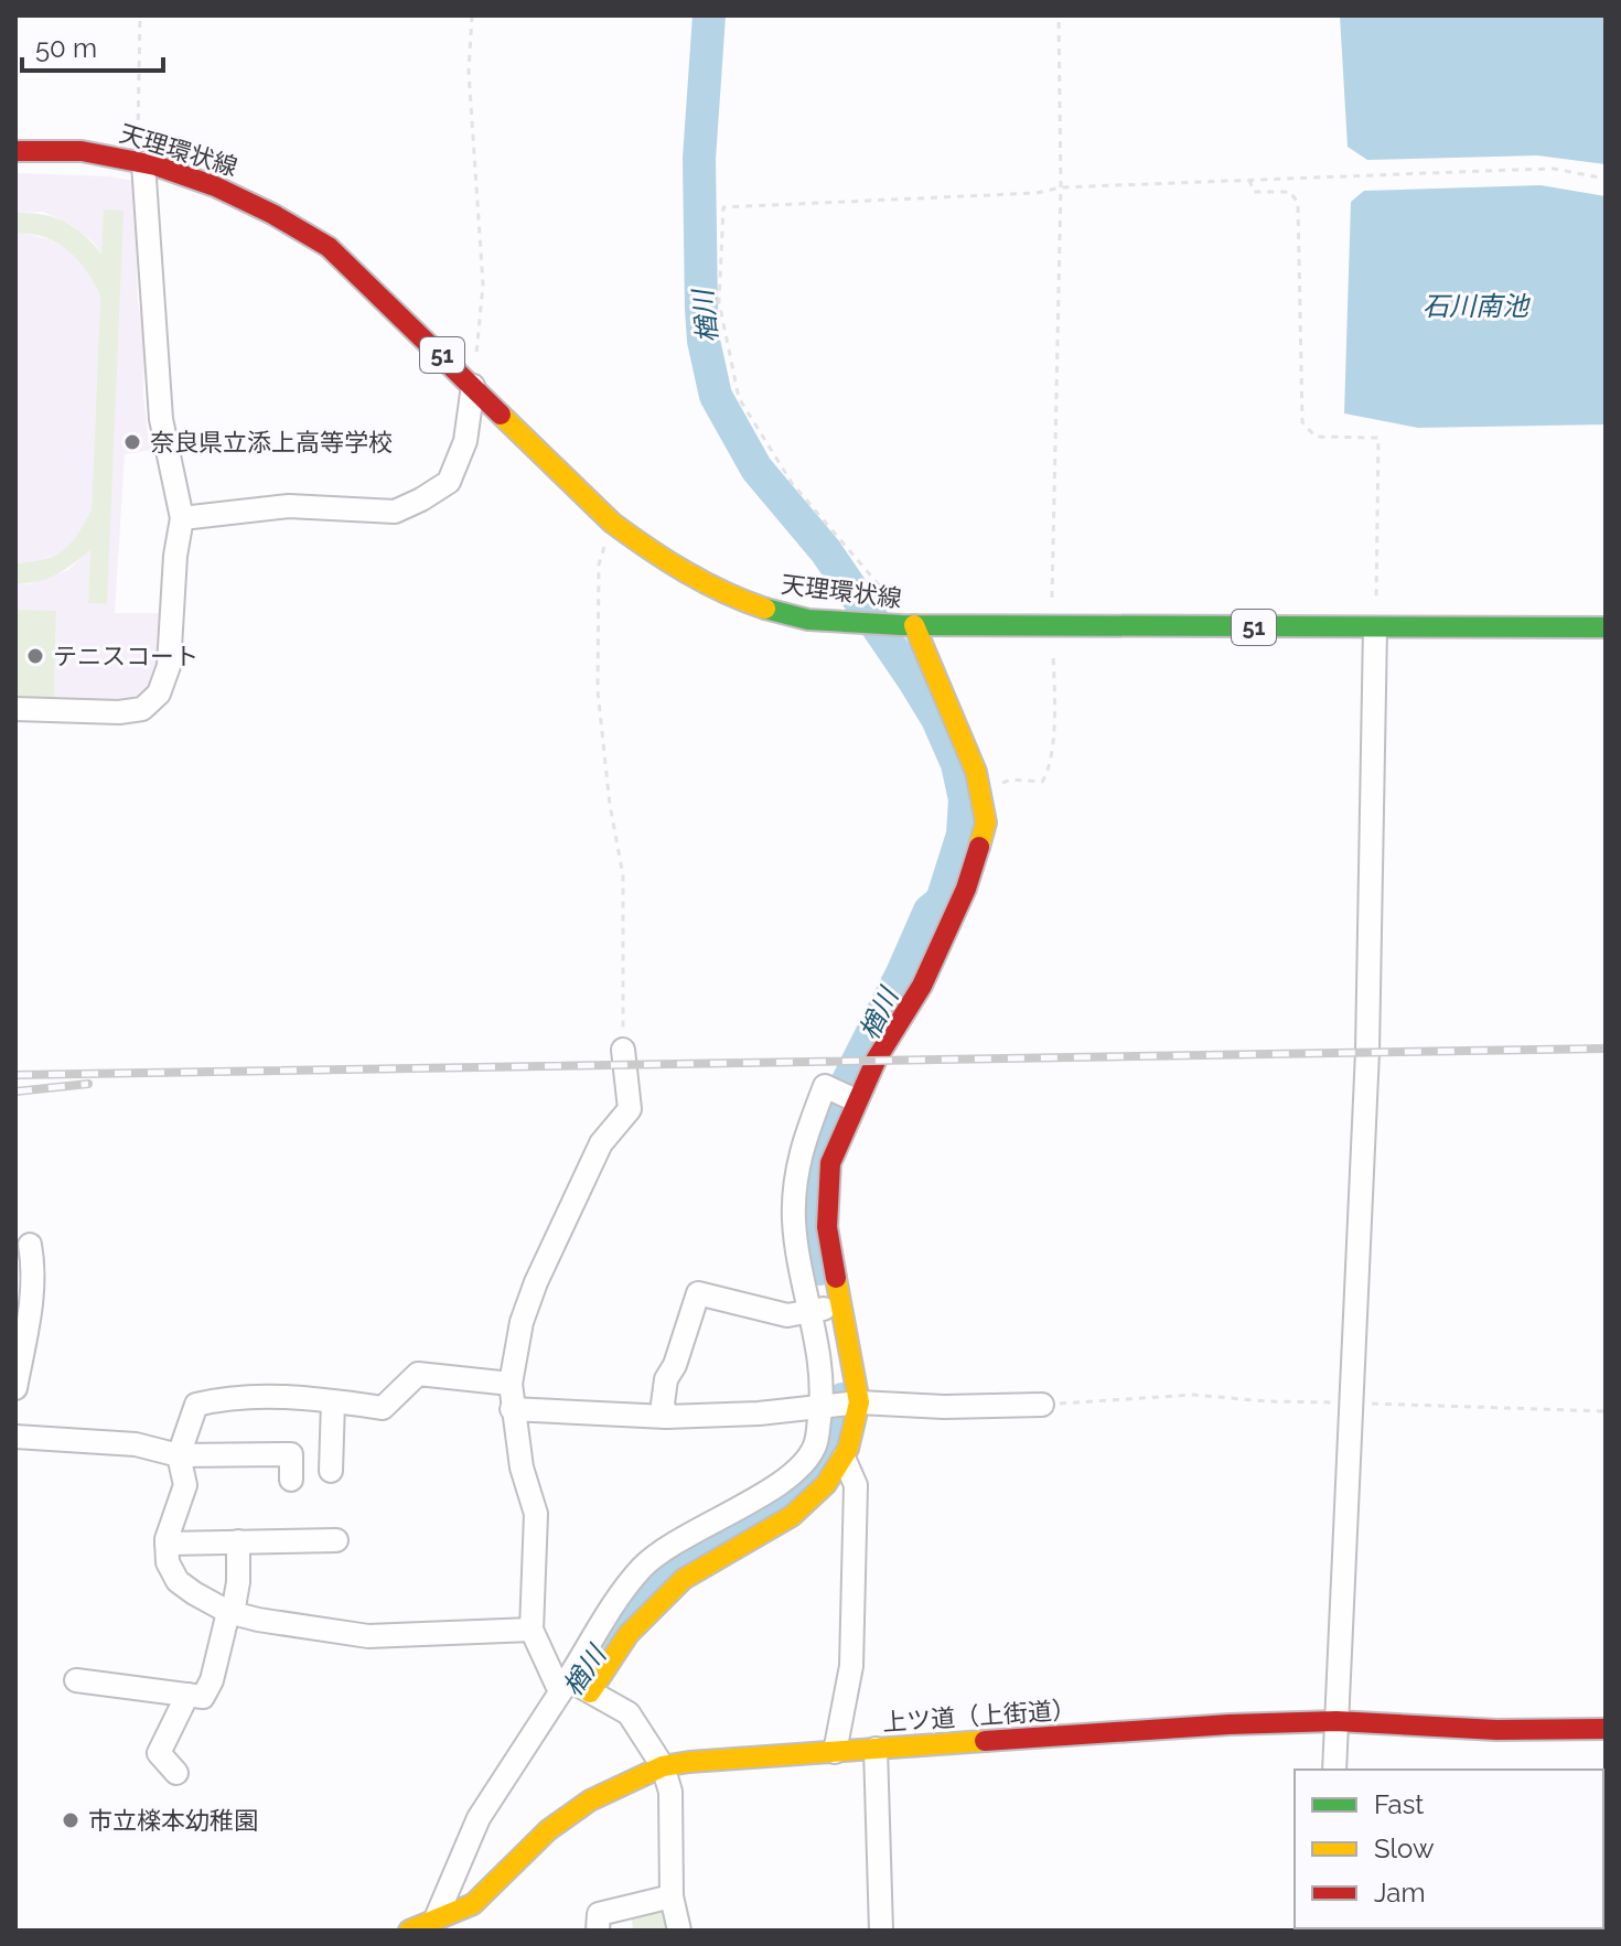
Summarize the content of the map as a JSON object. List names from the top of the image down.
{
  "streets": {
    "street": ["天理環状線", "51", "上ツ道（上街道）"]
  },
  "water": ["石川南池", "楢川"],
  "places": ["奈良県立添上高等学校", "テニスコート", "市立檪本幼稚園"],
  "legend": ["Fast", "Slow", "Jam"],
  "scale_bar": "50 m"
}
